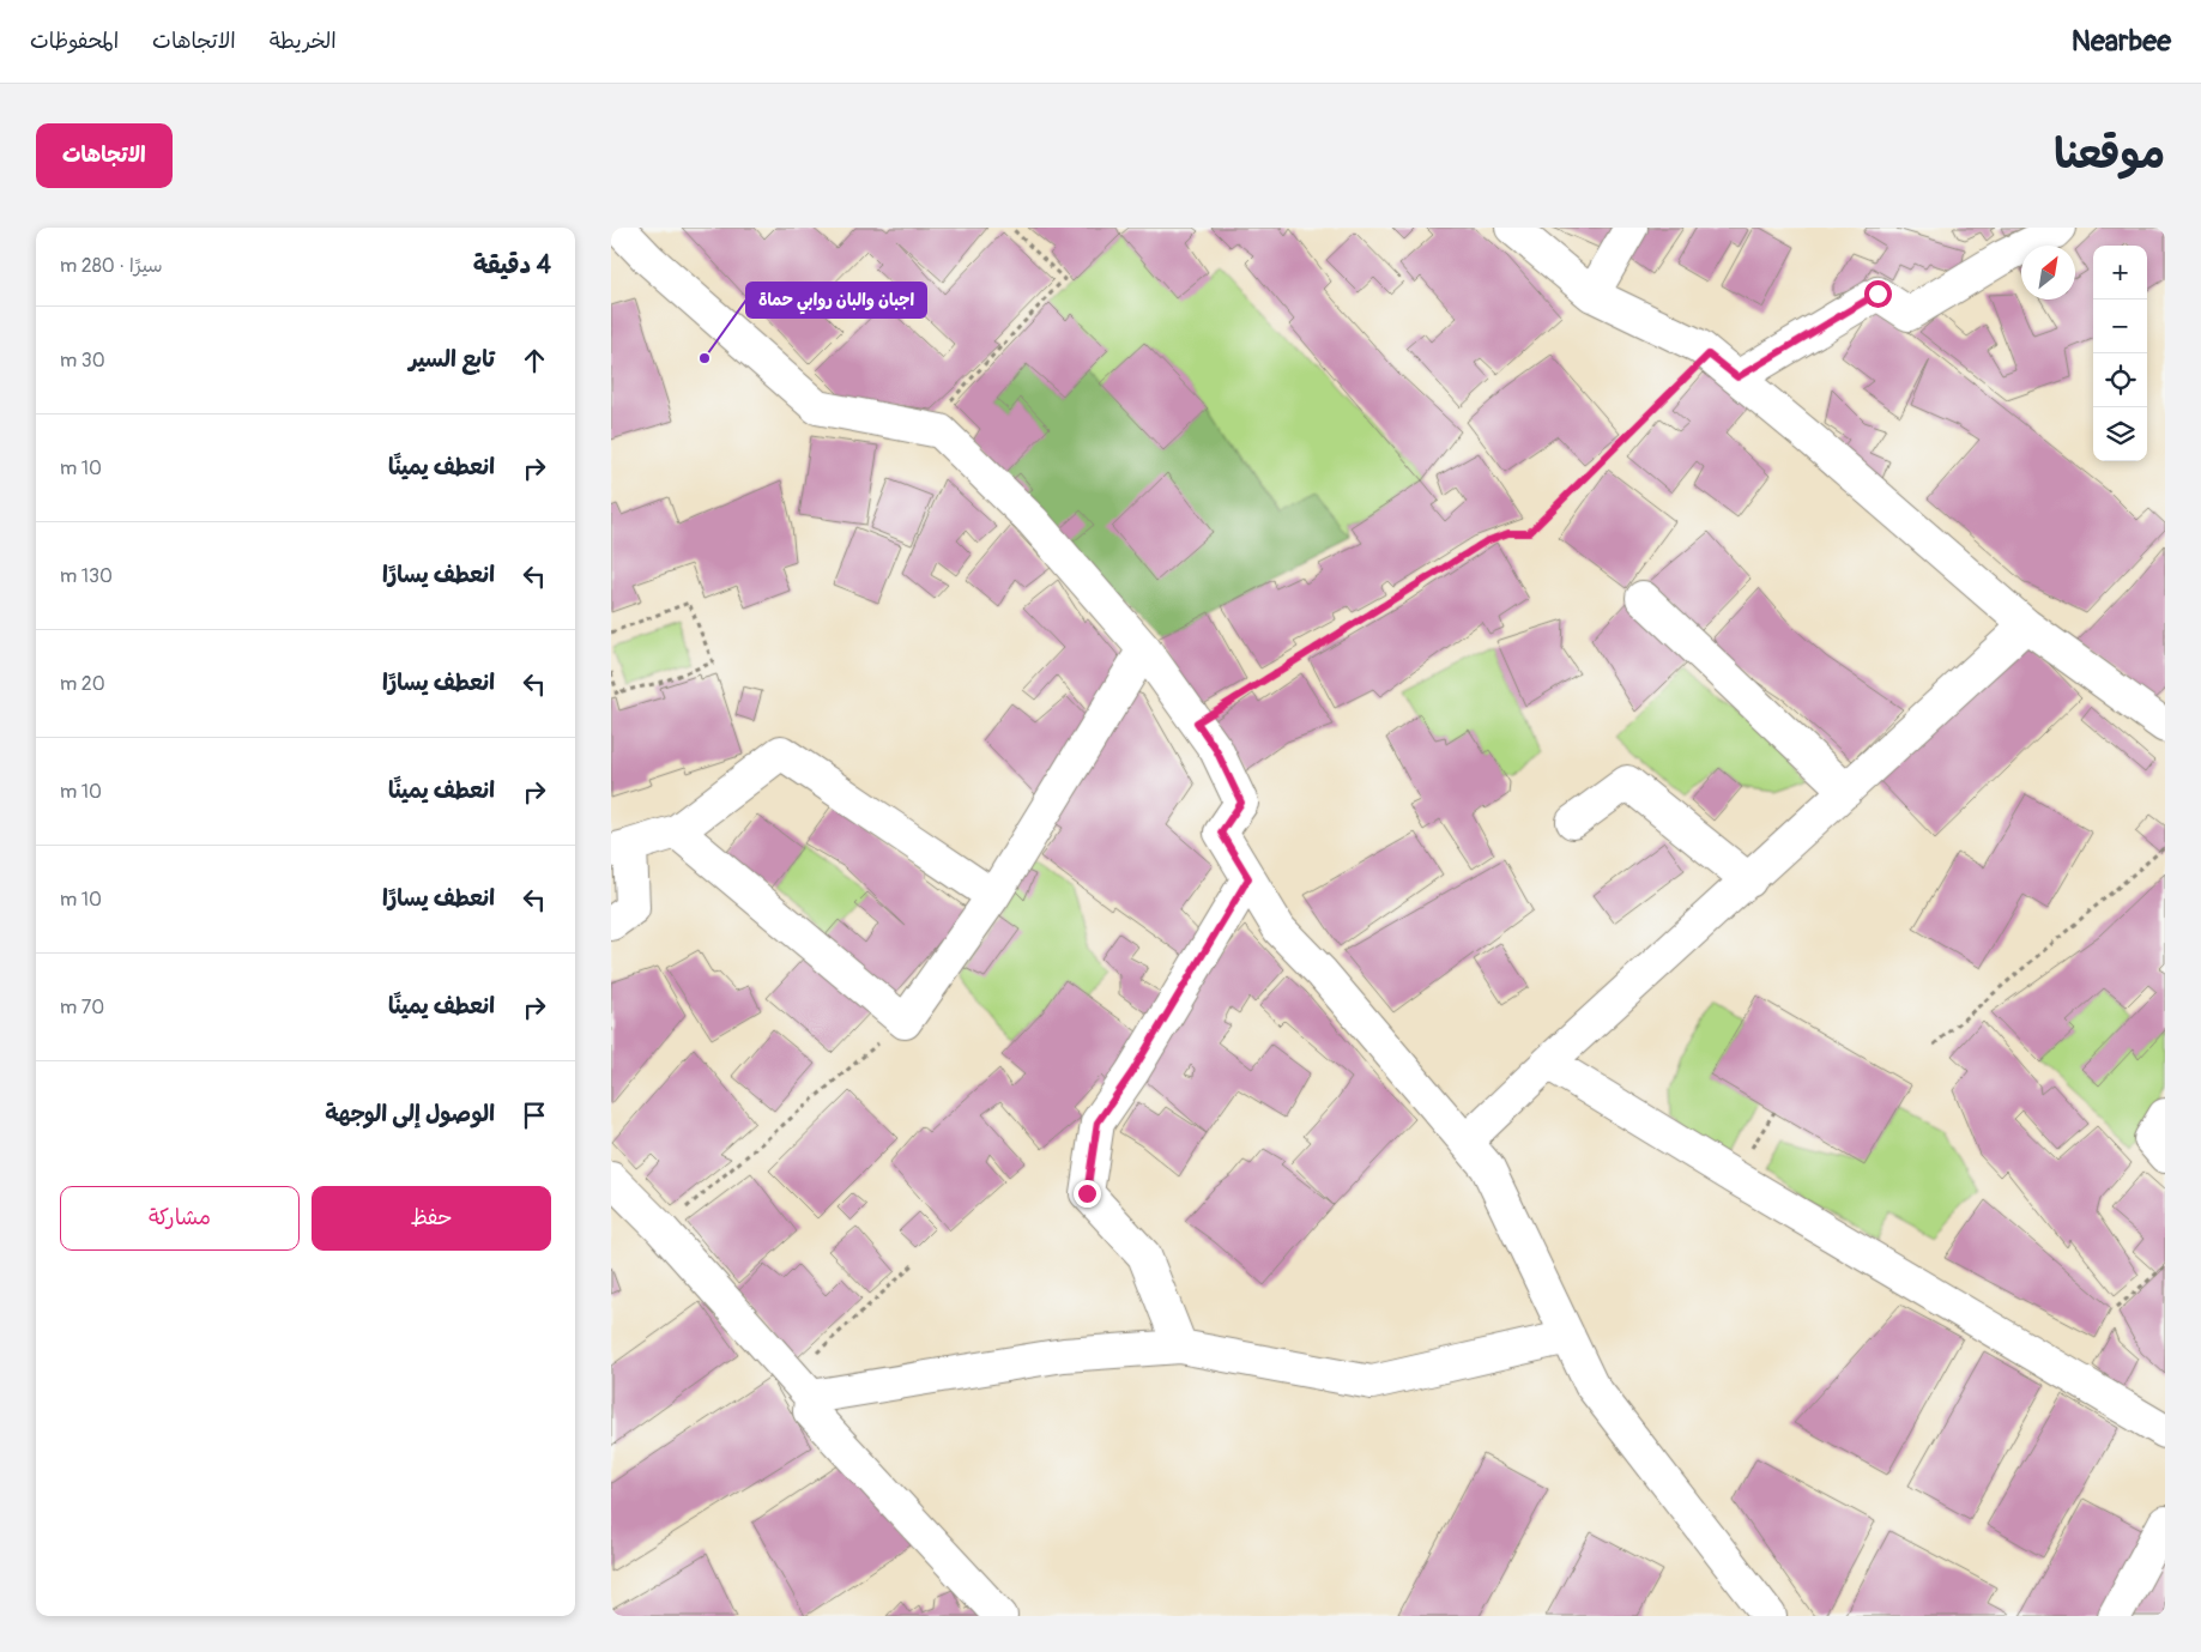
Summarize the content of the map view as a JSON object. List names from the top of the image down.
{
  "places": ["اجبان والبان روابي حماة"],
  "north": "top right",
  "page": {
    "header": "Nearbee",
    "nav": ["الخريطة", "الاتجاهات", "المحفوظات"],
    "title": "موقعنا",
    "buttons": [
      "الاتجاهات",
      ["حفظ", "مشاركة"]
    ],
    "heading": ["4 دقيقة", "سيرًا · 280 m"],
    "map_buttons": ["+", "−"],
    "list": [
      ["تابع السير", "30 m"],
      ["انعطف يمينًا", "10 m"],
      ["انعطف يسارًا", "130 m"],
      ["انعطف يسارًا", "20 m"],
      ["انعطف يمينًا", "10 m"],
      ["انعطف يسارًا", "10 m"],
      ["انعطف يمينًا", "70 m"],
      "الوصول إلى الوجهة"
    ]
  }
}
